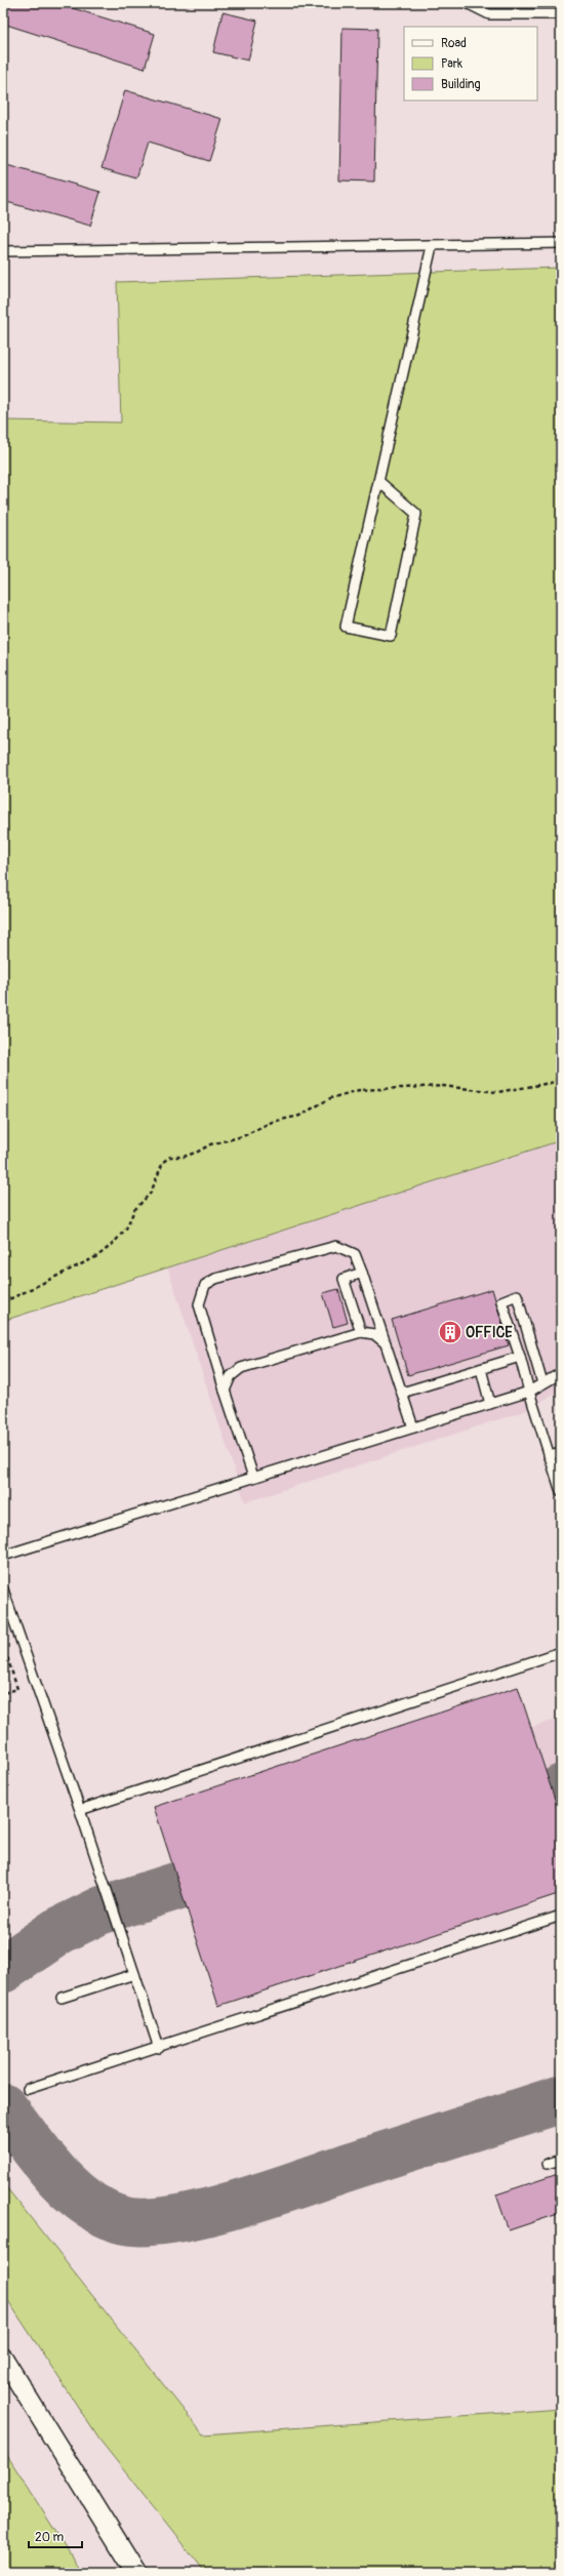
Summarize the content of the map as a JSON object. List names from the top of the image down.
{
  "places": {
    "building": ["OFFICE"]
  },
  "legend": ["Road", "Park", "Building"],
  "scale_bar": "20 m"
}
